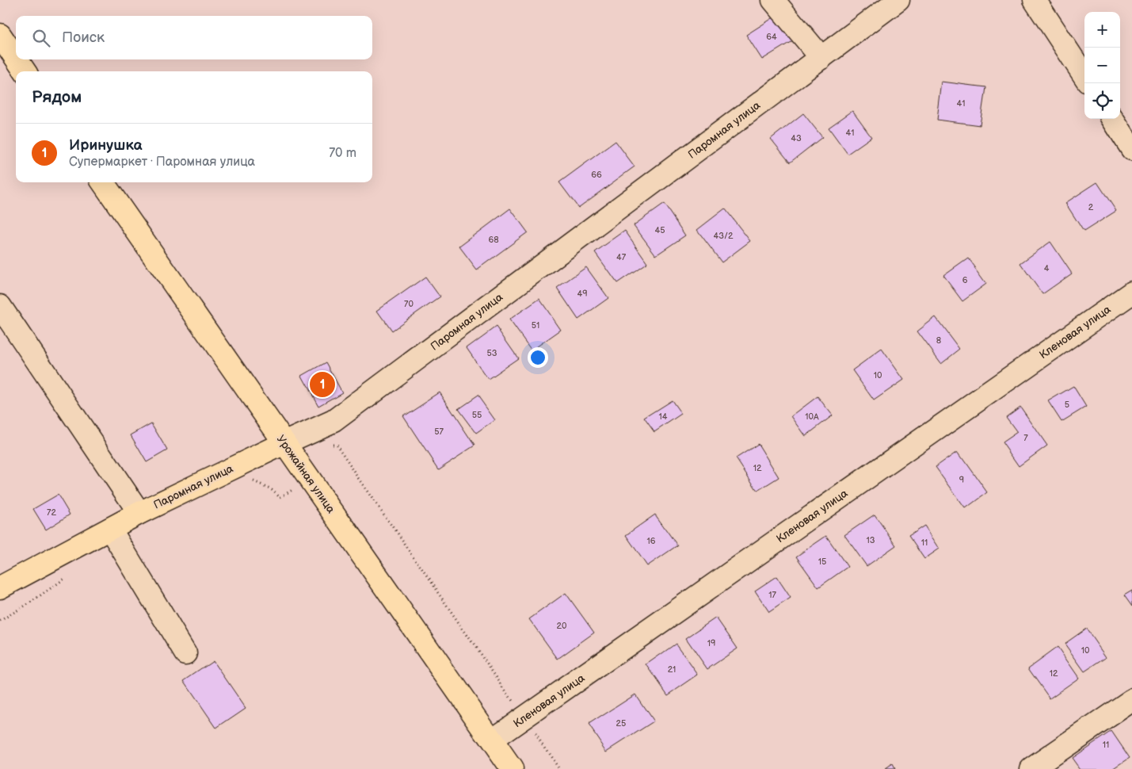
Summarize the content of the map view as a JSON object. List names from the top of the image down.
{
  "streets": {
    "main road": ["Паромная улица", "Урожайная улица"],
    "street": ["Кленовая улица"]
  },
  "crossings": [
    ["Паромная улица", "Урожайная улица"],
    ["Кленовая улица", "Урожайная улица"]
  ],
  "house_numbers": [
    "64",
    "41",
    "41",
    "43",
    "66",
    "2",
    "45",
    "43/2",
    "68",
    "47",
    "4",
    "6",
    "49",
    "70",
    "51",
    "8",
    "53",
    "10",
    "5",
    "55",
    "14",
    "10А",
    "57",
    "7",
    "12",
    "9",
    "72",
    "13",
    "16",
    "11",
    "15",
    "17",
    "20",
    "19",
    "10",
    "21",
    "12",
    "25",
    "11"
  ],
  "page": {
    "map_buttons": ["+", "−"],
    "search": "Поиск",
    "heading": "Рядом",
    "list": [
      {
        "mark": "1",
        "name": "Иринушка",
        "note": "Супермаркет · Паромная улица",
        "value": "70 m"
      }
    ],
    "pins": "1"
  }
}
